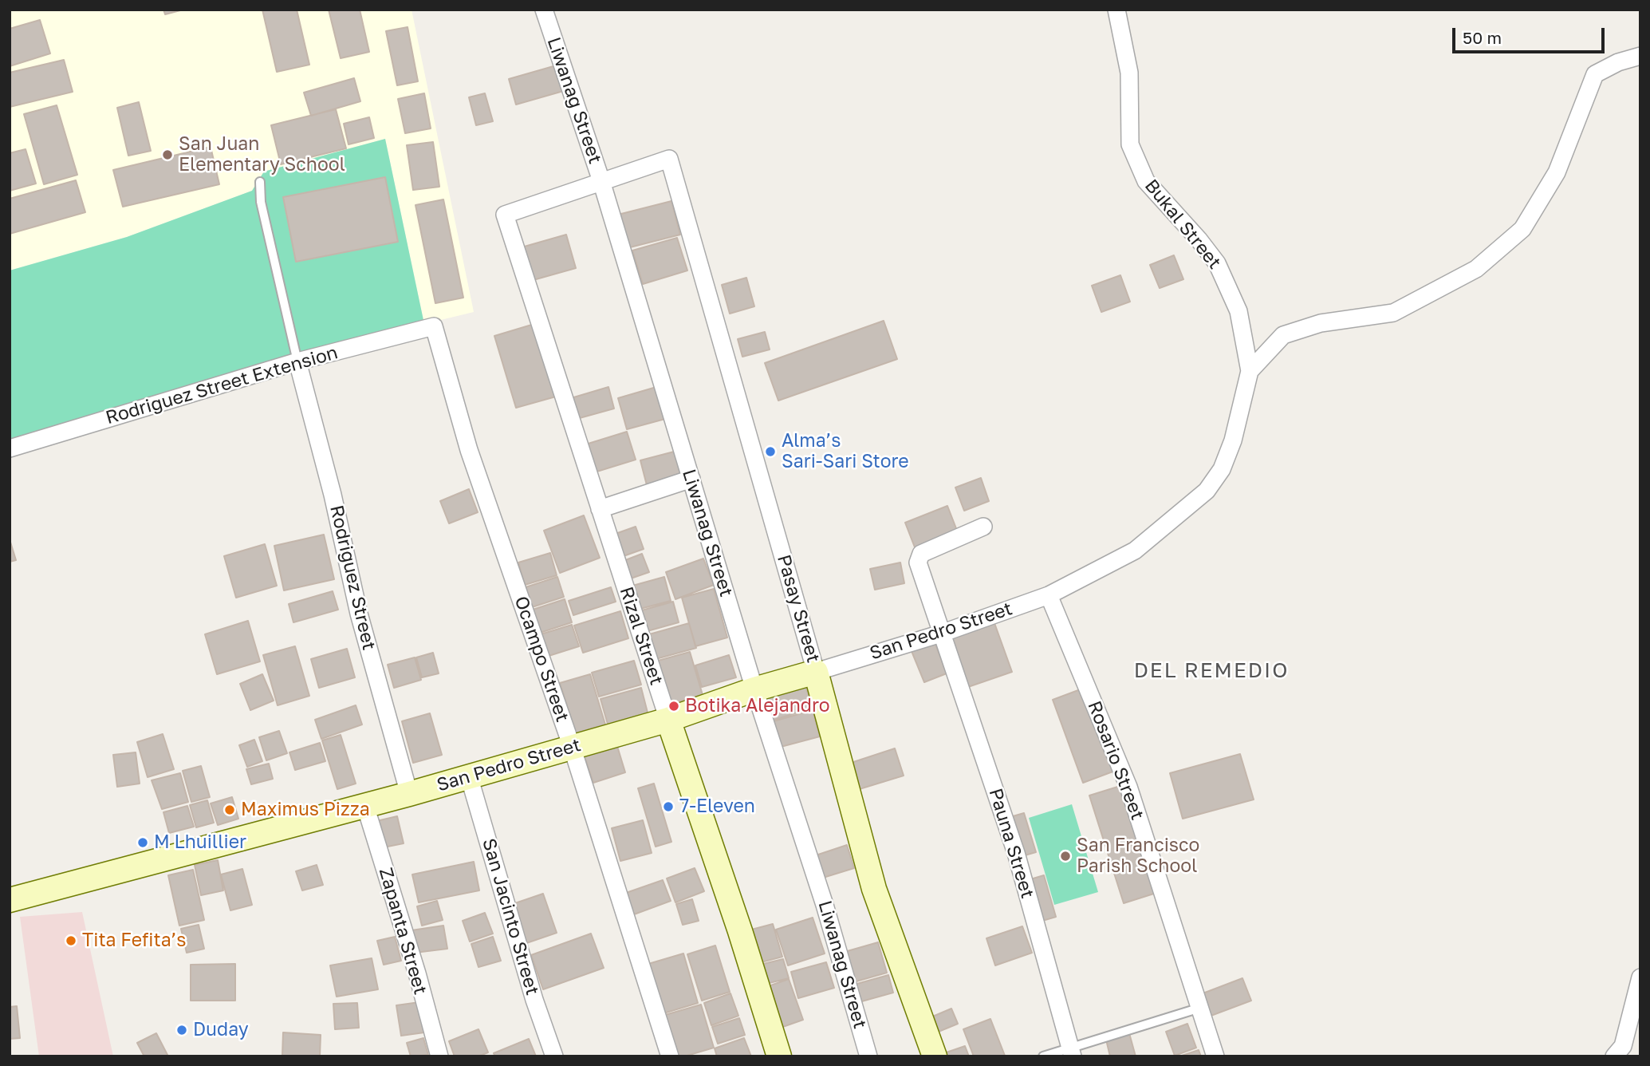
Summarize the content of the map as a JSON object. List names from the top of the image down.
{
  "streets": {
    "main road": ["Pasay Street", "San Pedro Street", "Rizal Street"],
    "street": [
      "Liwanag Street",
      "Bukal Street",
      "Rodriguez Street Extension",
      "Rodriguez Street",
      "Ocampo Street",
      "Rosario Street",
      "Pauna Street",
      "San Jacinto Street",
      "Zapanta Street"
    ]
  },
  "crossings": [
    ["Liwanag Street", "Pasay Street"],
    ["Liwanag Street", "San Pedro Street"],
    ["Liwanag Street", "Rizal Street"],
    ["Bukal Street", "San Pedro Street"],
    ["Rodriguez Street Extension", "Rodriguez Street"],
    ["Rodriguez Street Extension", "Ocampo Street"],
    ["Rodriguez Street", "San Pedro Street"],
    ["Pasay Street", "San Pedro Street"],
    ["Pasay Street", "Rizal Street"],
    ["San Pedro Street", "Rizal Street"],
    ["San Pedro Street", "Ocampo Street"],
    ["San Pedro Street", "Rosario Street"],
    ["San Pedro Street", "Pauna Street"],
    ["San Pedro Street", "San Jacinto Street"],
    ["San Pedro Street", "Zapanta Street"]
  ],
  "districts": ["DEL REMEDIO"],
  "places": [
    "San Juan Elementary School",
    "Alma’s Sari-Sari Store",
    "Botika Alejandro",
    "7-Eleven",
    "Maximus Pizza",
    "M Lhuillier",
    "San Francisco Parish School",
    "Tita Fefita’s",
    "Duday"
  ],
  "scale_bar": "50 m"
}
